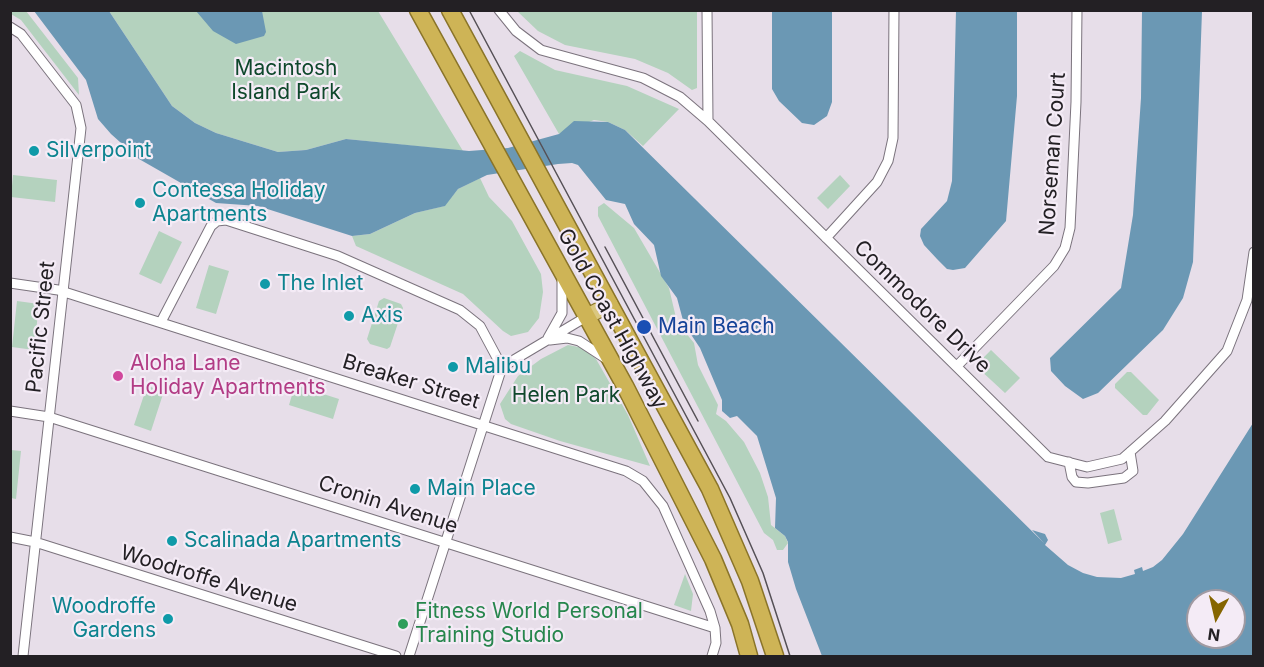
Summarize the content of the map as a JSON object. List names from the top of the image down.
{
  "streets": {
    "highway": ["Gold Coast Highway"],
    "street": [
      "Norseman Court",
      "Commodore Drive",
      "Pacific Street",
      "Breaker Street",
      "Cronin Avenue",
      "Woodroffe Avenue"
    ]
  },
  "crossings": [
    ["Norseman Court", "Commodore Drive"],
    ["Pacific Street", "Breaker Street"],
    ["Pacific Street", "Cronin Avenue"],
    ["Pacific Street", "Woodroffe Avenue"],
    ["Breaker Street", "Cronin Avenue"]
  ],
  "parks": ["Macintosh Island Park", "Helen Park"],
  "places": [
    "Silverpoint",
    "Contessa Holiday Apartments",
    "The Inlet",
    "Axis",
    "Main Beach",
    "Malibu",
    "Aloha Lane Holiday Apartments",
    "Main Place",
    "Scalinada Apartments",
    "Woodroffe Gardens",
    "Fitness World Personal Training Studio"
  ],
  "north": "bottom"
}
